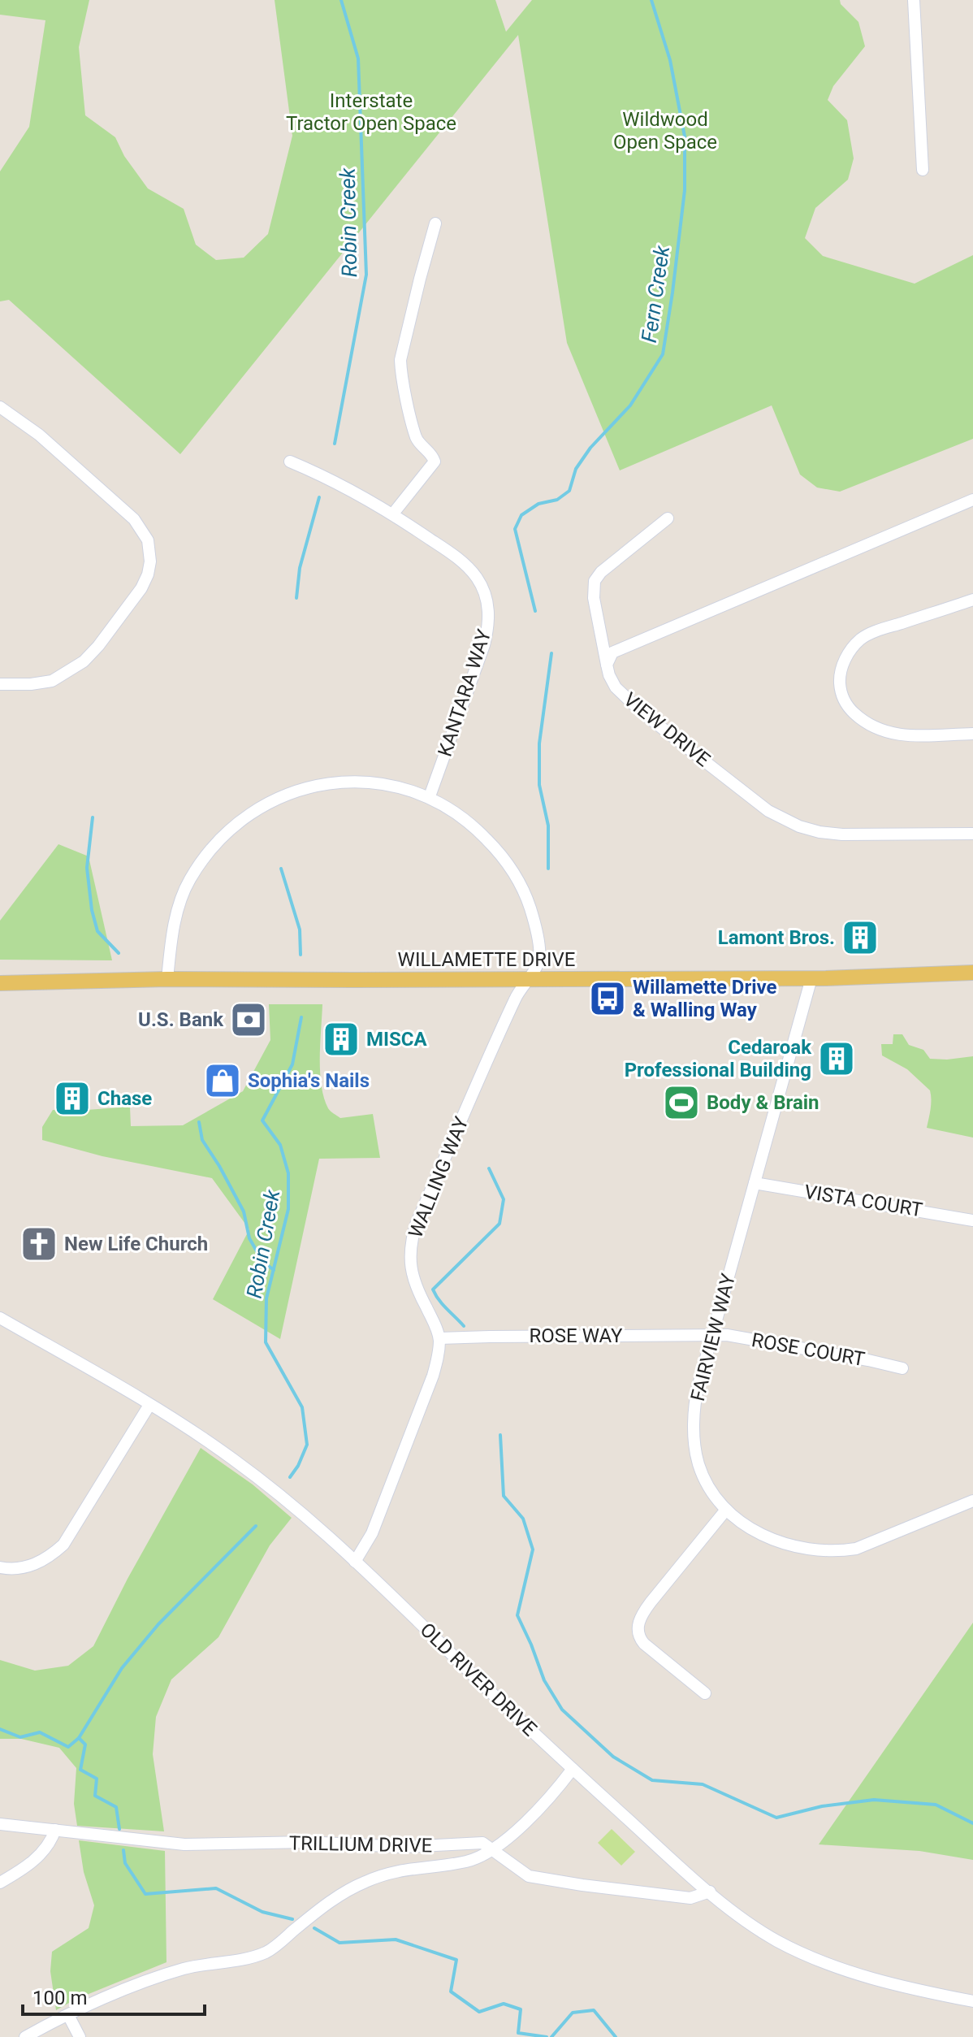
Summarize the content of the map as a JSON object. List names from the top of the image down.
{
  "streets": {
    "main road": ["WILLAMETTE DRIVE"],
    "street": [
      "KANTARA WAY",
      "VIEW DRIVE",
      "WALLING WAY",
      "VISTA COURT",
      "ROSE WAY",
      "FAIRVIEW WAY",
      "ROSE COURT",
      "OLD RIVER DRIVE",
      "TRILLIUM DRIVE"
    ]
  },
  "crossings": [
    ["KANTARA WAY", "WALLING WAY"],
    ["WILLAMETTE DRIVE", "WALLING WAY"],
    ["WILLAMETTE DRIVE", "FAIRVIEW WAY"],
    ["WALLING WAY", "ROSE WAY"],
    ["VISTA COURT", "FAIRVIEW WAY"],
    ["ROSE WAY", "FAIRVIEW WAY"],
    ["ROSE WAY", "ROSE COURT"],
    ["FAIRVIEW WAY", "ROSE COURT"],
    ["OLD RIVER DRIVE", "TRILLIUM DRIVE"]
  ],
  "water": ["Robin Creek", "Fern Creek"],
  "parks": ["Interstate Tractor Open Space", "Wildwood Open Space"],
  "places": {
    "building": [
      "Lamont Bros.",
      "MISCA",
      "Cedaroak Professional Building",
      "Chase"
    ],
    "bus stop": ["Willamette Drive & Walling Way"],
    "bank": ["U.S. Bank"],
    "shop": ["Sophia's Nails"],
    "sports": ["Body & Brain"],
    "church": ["New Life Church"]
  },
  "scale_bar": "100 m"
}
